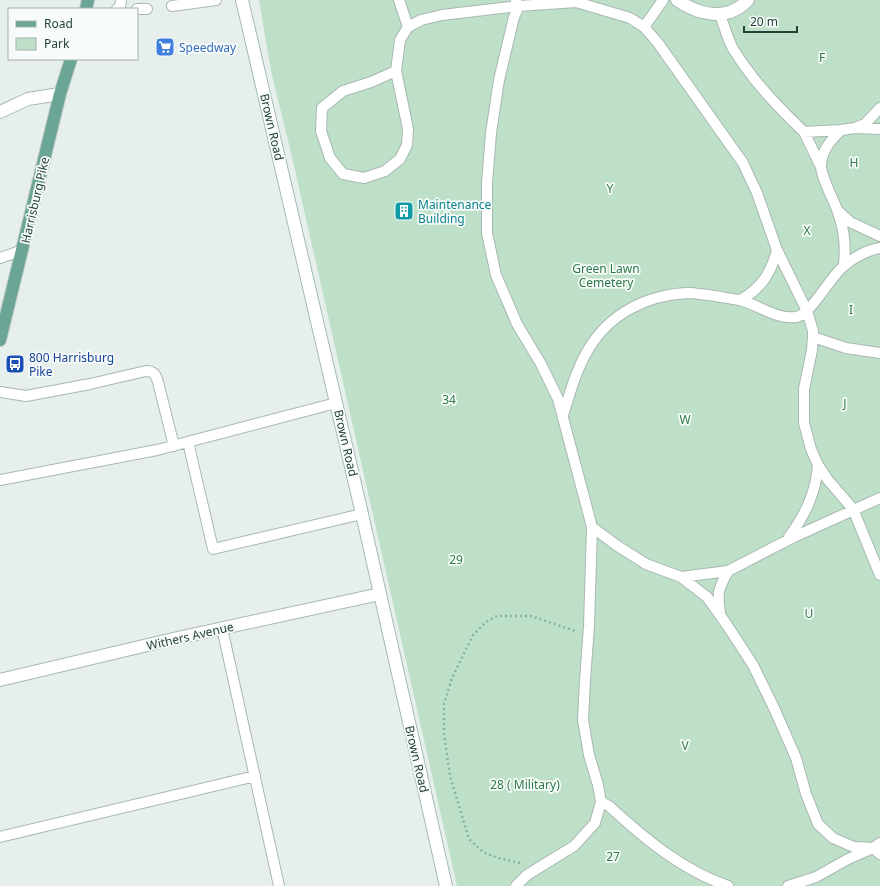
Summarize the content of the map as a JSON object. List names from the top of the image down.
{
  "streets": {
    "main road": ["Brown Road", "Harrisburg Pike", "Withers Avenue"]
  },
  "crossings": [
    ["Brown Road", "Withers Avenue"]
  ],
  "parks": [
    "F",
    "H",
    "Y",
    "X",
    "Green Lawn Cemetery",
    "I",
    "34",
    "J",
    "W",
    "29",
    "U",
    "V",
    "28 ( Military)",
    "27"
  ],
  "places": {
    "supermarket": ["Speedway"],
    "building": ["Maintenance Building"],
    "bus stop": ["800 Harrisburg Pike"]
  },
  "legend": ["Road", "Park"],
  "scale_bar": "20 m"
}
